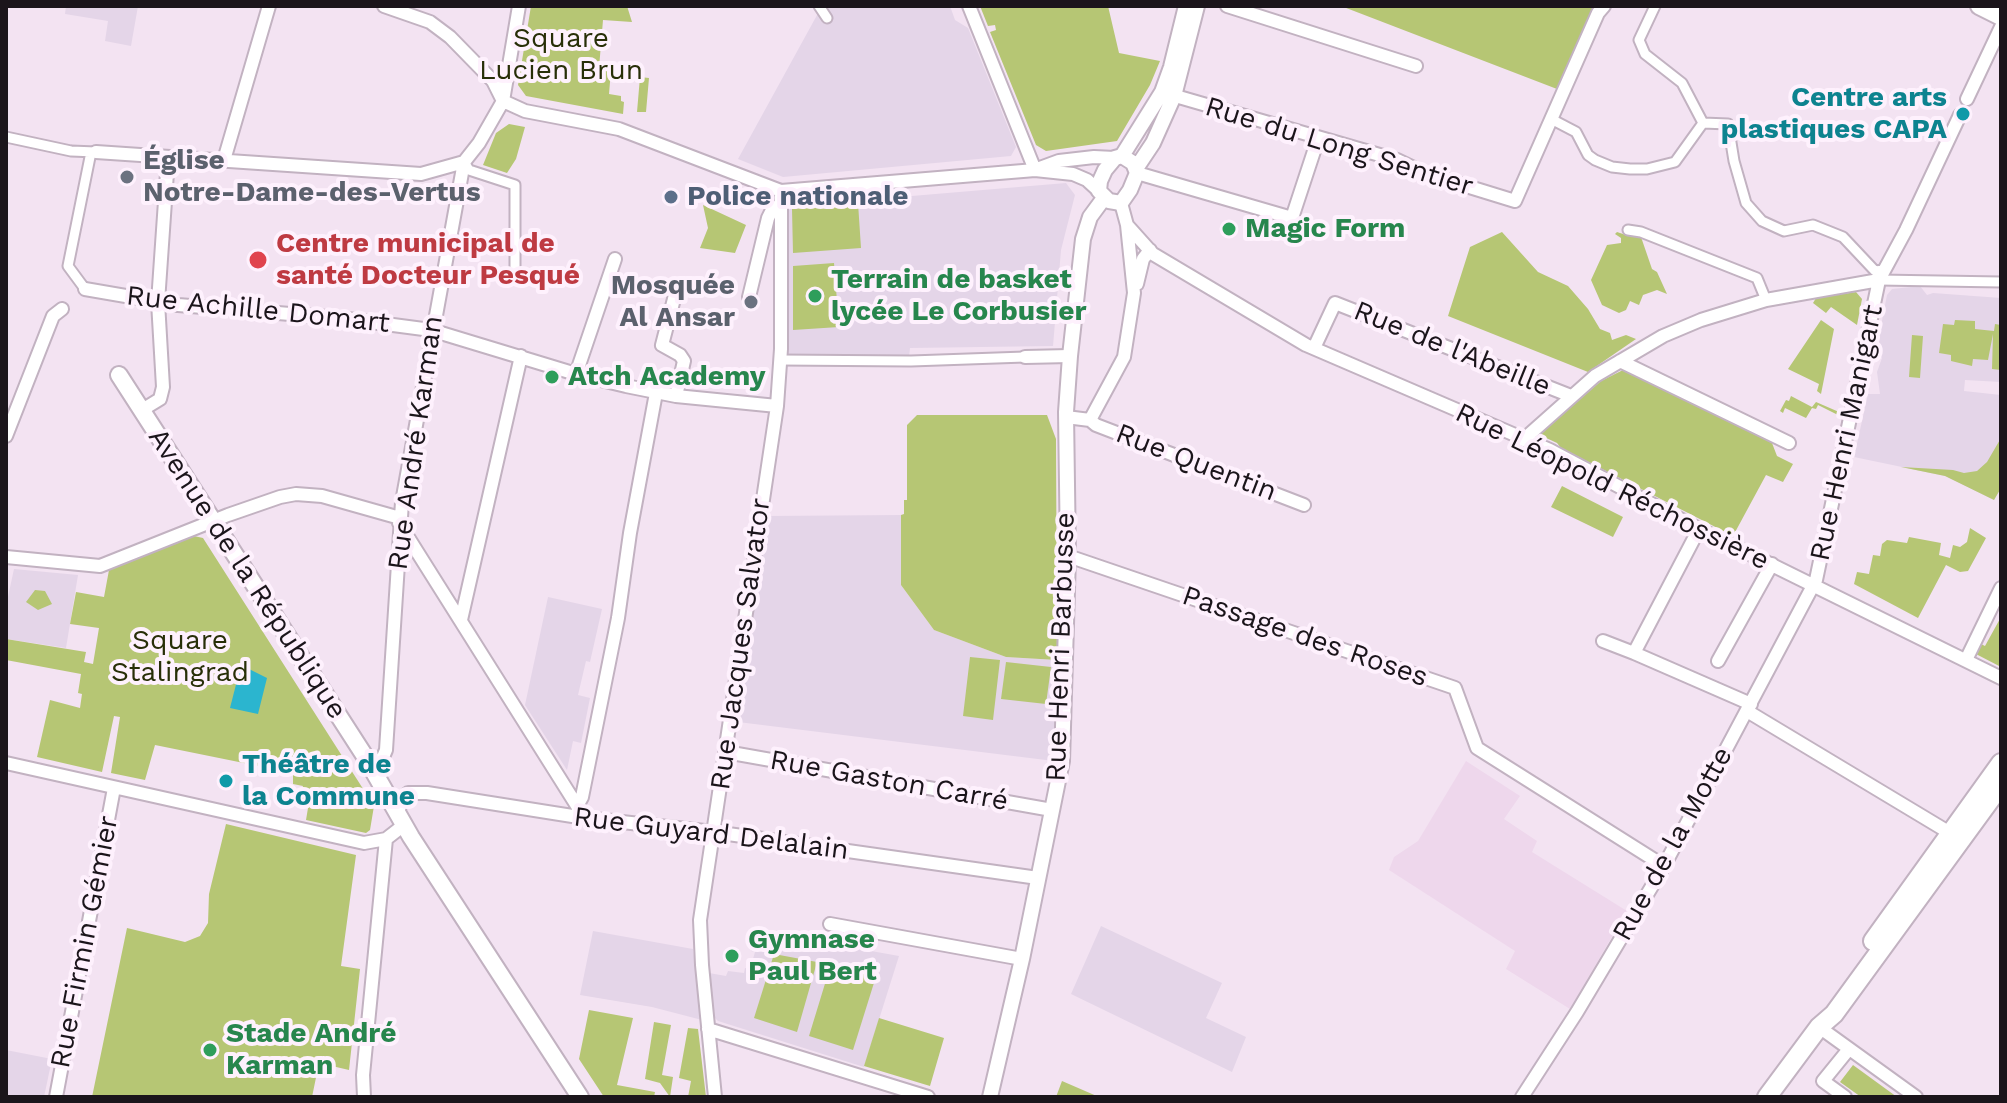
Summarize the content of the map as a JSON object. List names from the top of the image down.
{
  "streets": {
    "main road": ["Avenue de la République"],
    "street": [
      "Rue du Long Sentier",
      "Rue Achille Domart",
      "Rue de l'Abeille",
      "Rue Henri Manigart",
      "Rue André Karman",
      "Rue Quentin",
      "Rue Léopold Réchossière",
      "Passage des Roses",
      "Rue Jacques Salvator",
      "Rue Henri Barbusse",
      "Rue Gaston Carré",
      "Rue Guyard Delalain",
      "Rue de la Motte",
      "Rue Firmin Gémier"
    ]
  },
  "crossings": [
    ["Rue du Long Sentier", "Rue Henri Barbusse"],
    ["Rue Achille Domart", "Rue André Karman"],
    ["Rue Achille Domart", "Rue Jacques Salvator"],
    ["Rue de l'Abeille", "Rue Léopold Réchossière"],
    ["Rue Henri Manigart", "Rue Léopold Réchossière"],
    ["Rue Henri Manigart", "Rue de la Motte"],
    ["Rue André Karman", "Avenue de la République"],
    ["Rue Léopold Réchossière", "Rue de la Motte"],
    ["Avenue de la République", "Rue Guyard Delalain"],
    ["Passage des Roses", "Rue Henri Barbusse"],
    ["Passage des Roses", "Rue de la Motte"],
    ["Rue Jacques Salvator", "Rue Gaston Carré"],
    ["Rue Jacques Salvator", "Rue Guyard Delalain"],
    ["Rue Henri Barbusse", "Rue Gaston Carré"],
    ["Rue Henri Barbusse", "Rue Guyard Delalain"]
  ],
  "parks": ["Square Lucien Brun", "Square Stalingrad"],
  "places": [
    "Centre arts plastiques CAPA",
    "Église Notre-Dame-des-Vertus",
    "Police nationale",
    "Magic Form",
    "Centre municipal de santé Docteur Pesqué",
    "Terrain de basket lycée Le Corbusier",
    "Mosquée Al Ansar",
    "Atch Academy",
    "Théâtre de la Commune",
    "Gymnase Paul Bert",
    "Stade André Karman"
  ]
}
